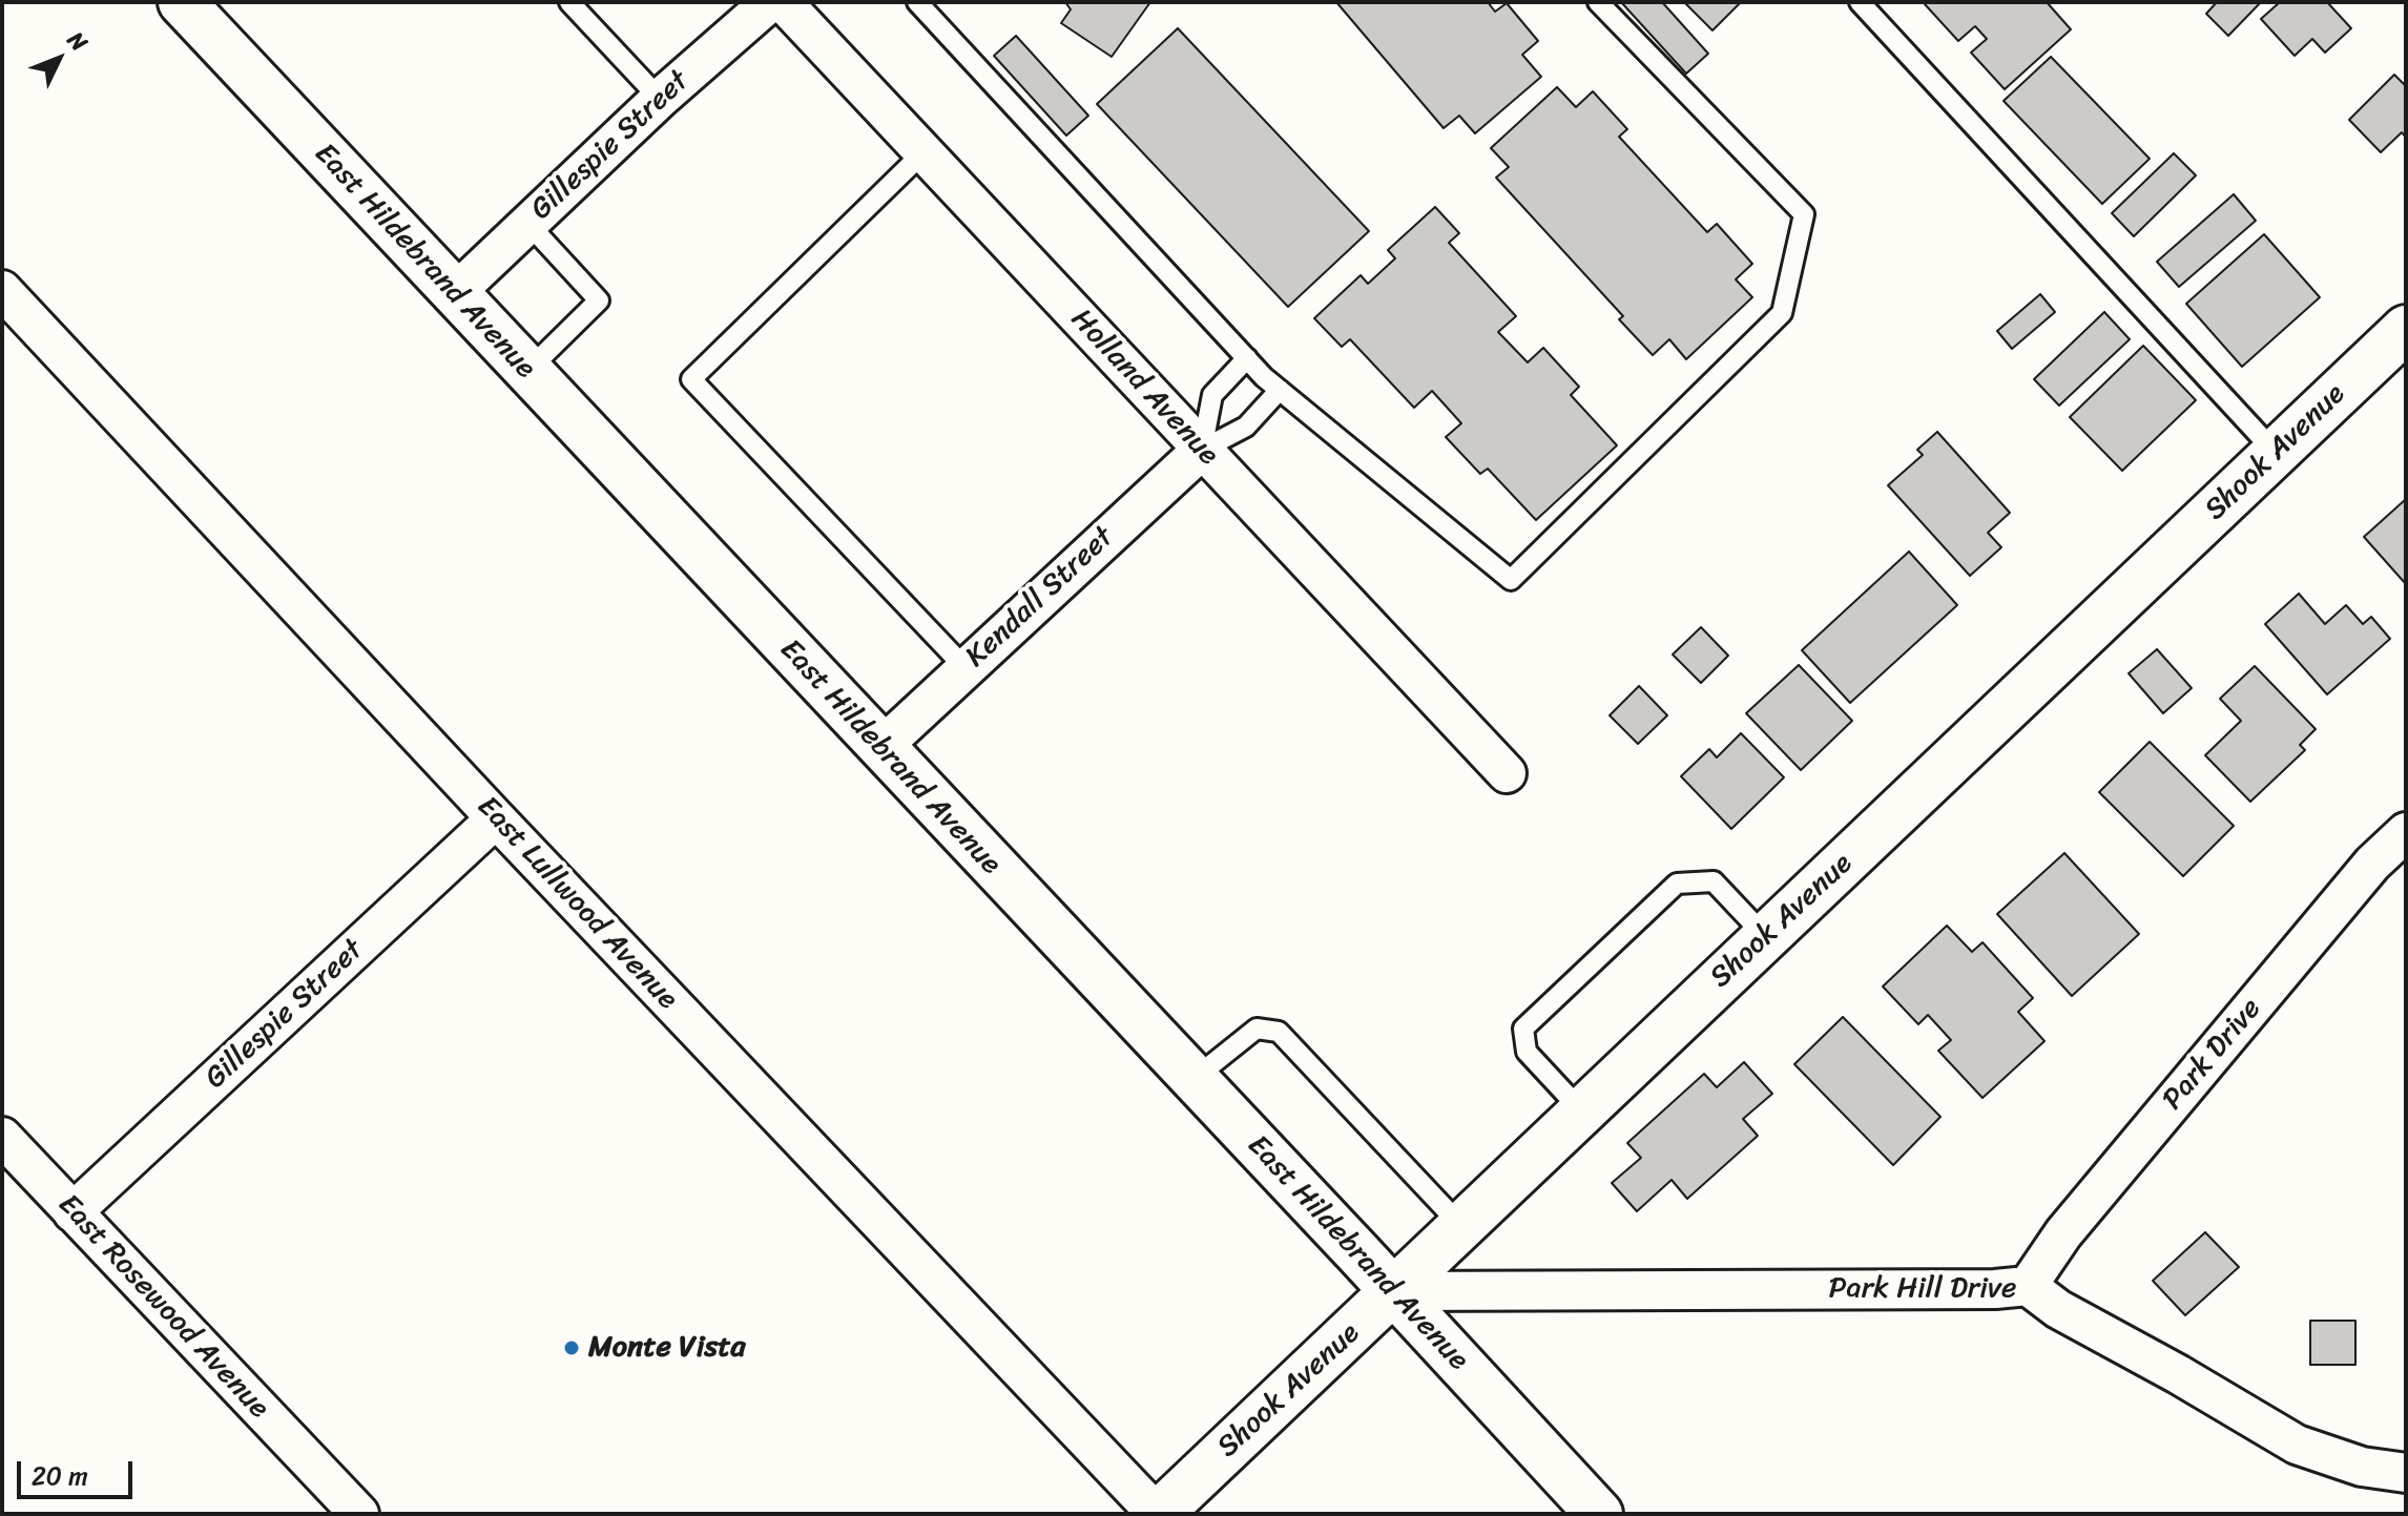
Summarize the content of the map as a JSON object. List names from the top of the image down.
{
  "streets": {
    "main road": ["East Hildebrand Avenue", "Shook Avenue"],
    "street": [
      "Gillespie Street",
      "Holland Avenue",
      "Kendall Street",
      "East Lullwood Avenue",
      "Park Drive",
      "Park Hill Drive",
      "East Rosewood Avenue"
    ]
  },
  "crossings": [
    ["Gillespie Street", "East Hildebrand Avenue"],
    ["Gillespie Street", "East Lullwood Avenue"],
    ["Gillespie Street", "East Rosewood Avenue"],
    ["East Hildebrand Avenue", "Shook Avenue"],
    ["East Hildebrand Avenue", "Kendall Street"],
    ["East Hildebrand Avenue", "Park Hill Drive"],
    ["Holland Avenue", "Kendall Street"],
    ["Shook Avenue", "East Lullwood Avenue"],
    ["Shook Avenue", "Park Hill Drive"],
    ["Park Drive", "Park Hill Drive"]
  ],
  "places": ["Monte Vista"],
  "scale_bar": "20 m",
  "north": "top right"
}
